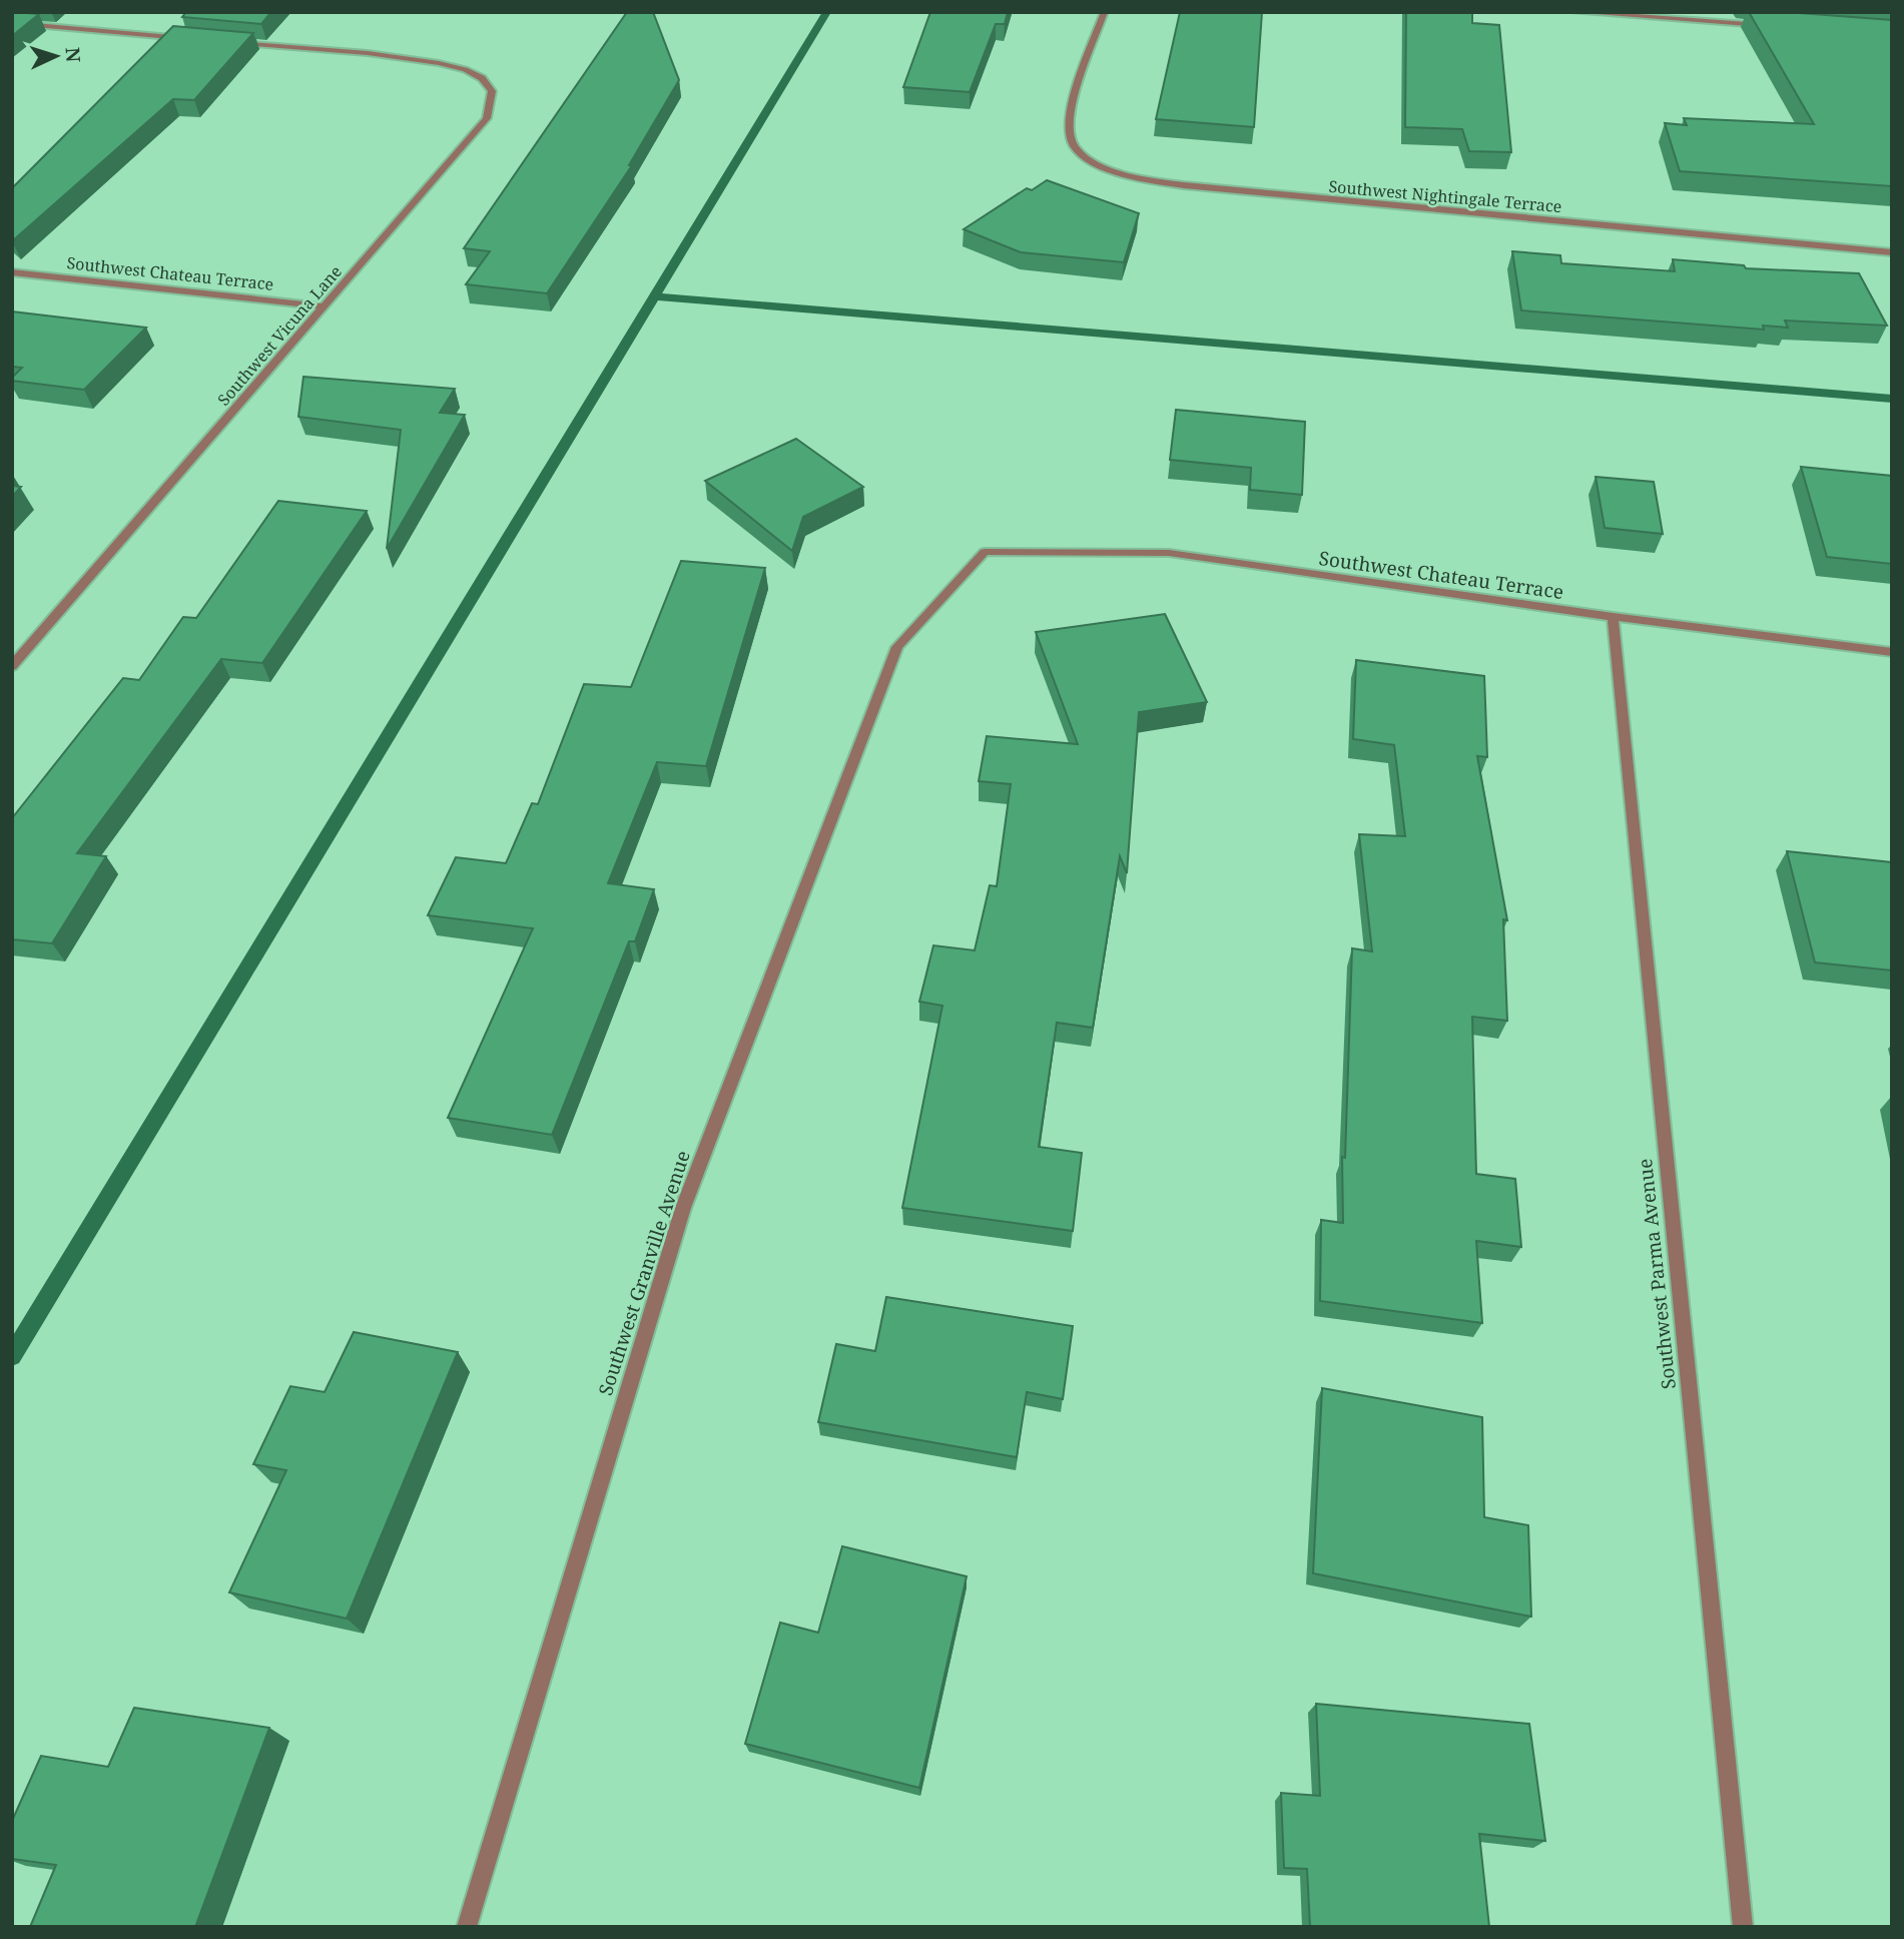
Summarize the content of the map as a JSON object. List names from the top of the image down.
{
  "streets": {
    "street": [
      "Southwest Nightingale Terrace",
      "Southwest Chateau Terrace",
      "Southwest Vicuna Lane",
      "Southwest Granville Avenue",
      "Southwest Parma Avenue"
    ]
  },
  "crossings": [
    ["Southwest Chateau Terrace", "Southwest Vicuna Lane"],
    ["Southwest Chateau Terrace", "Southwest Granville Avenue"],
    ["Southwest Chateau Terrace", "Southwest Parma Avenue"]
  ],
  "north": "right"
}
